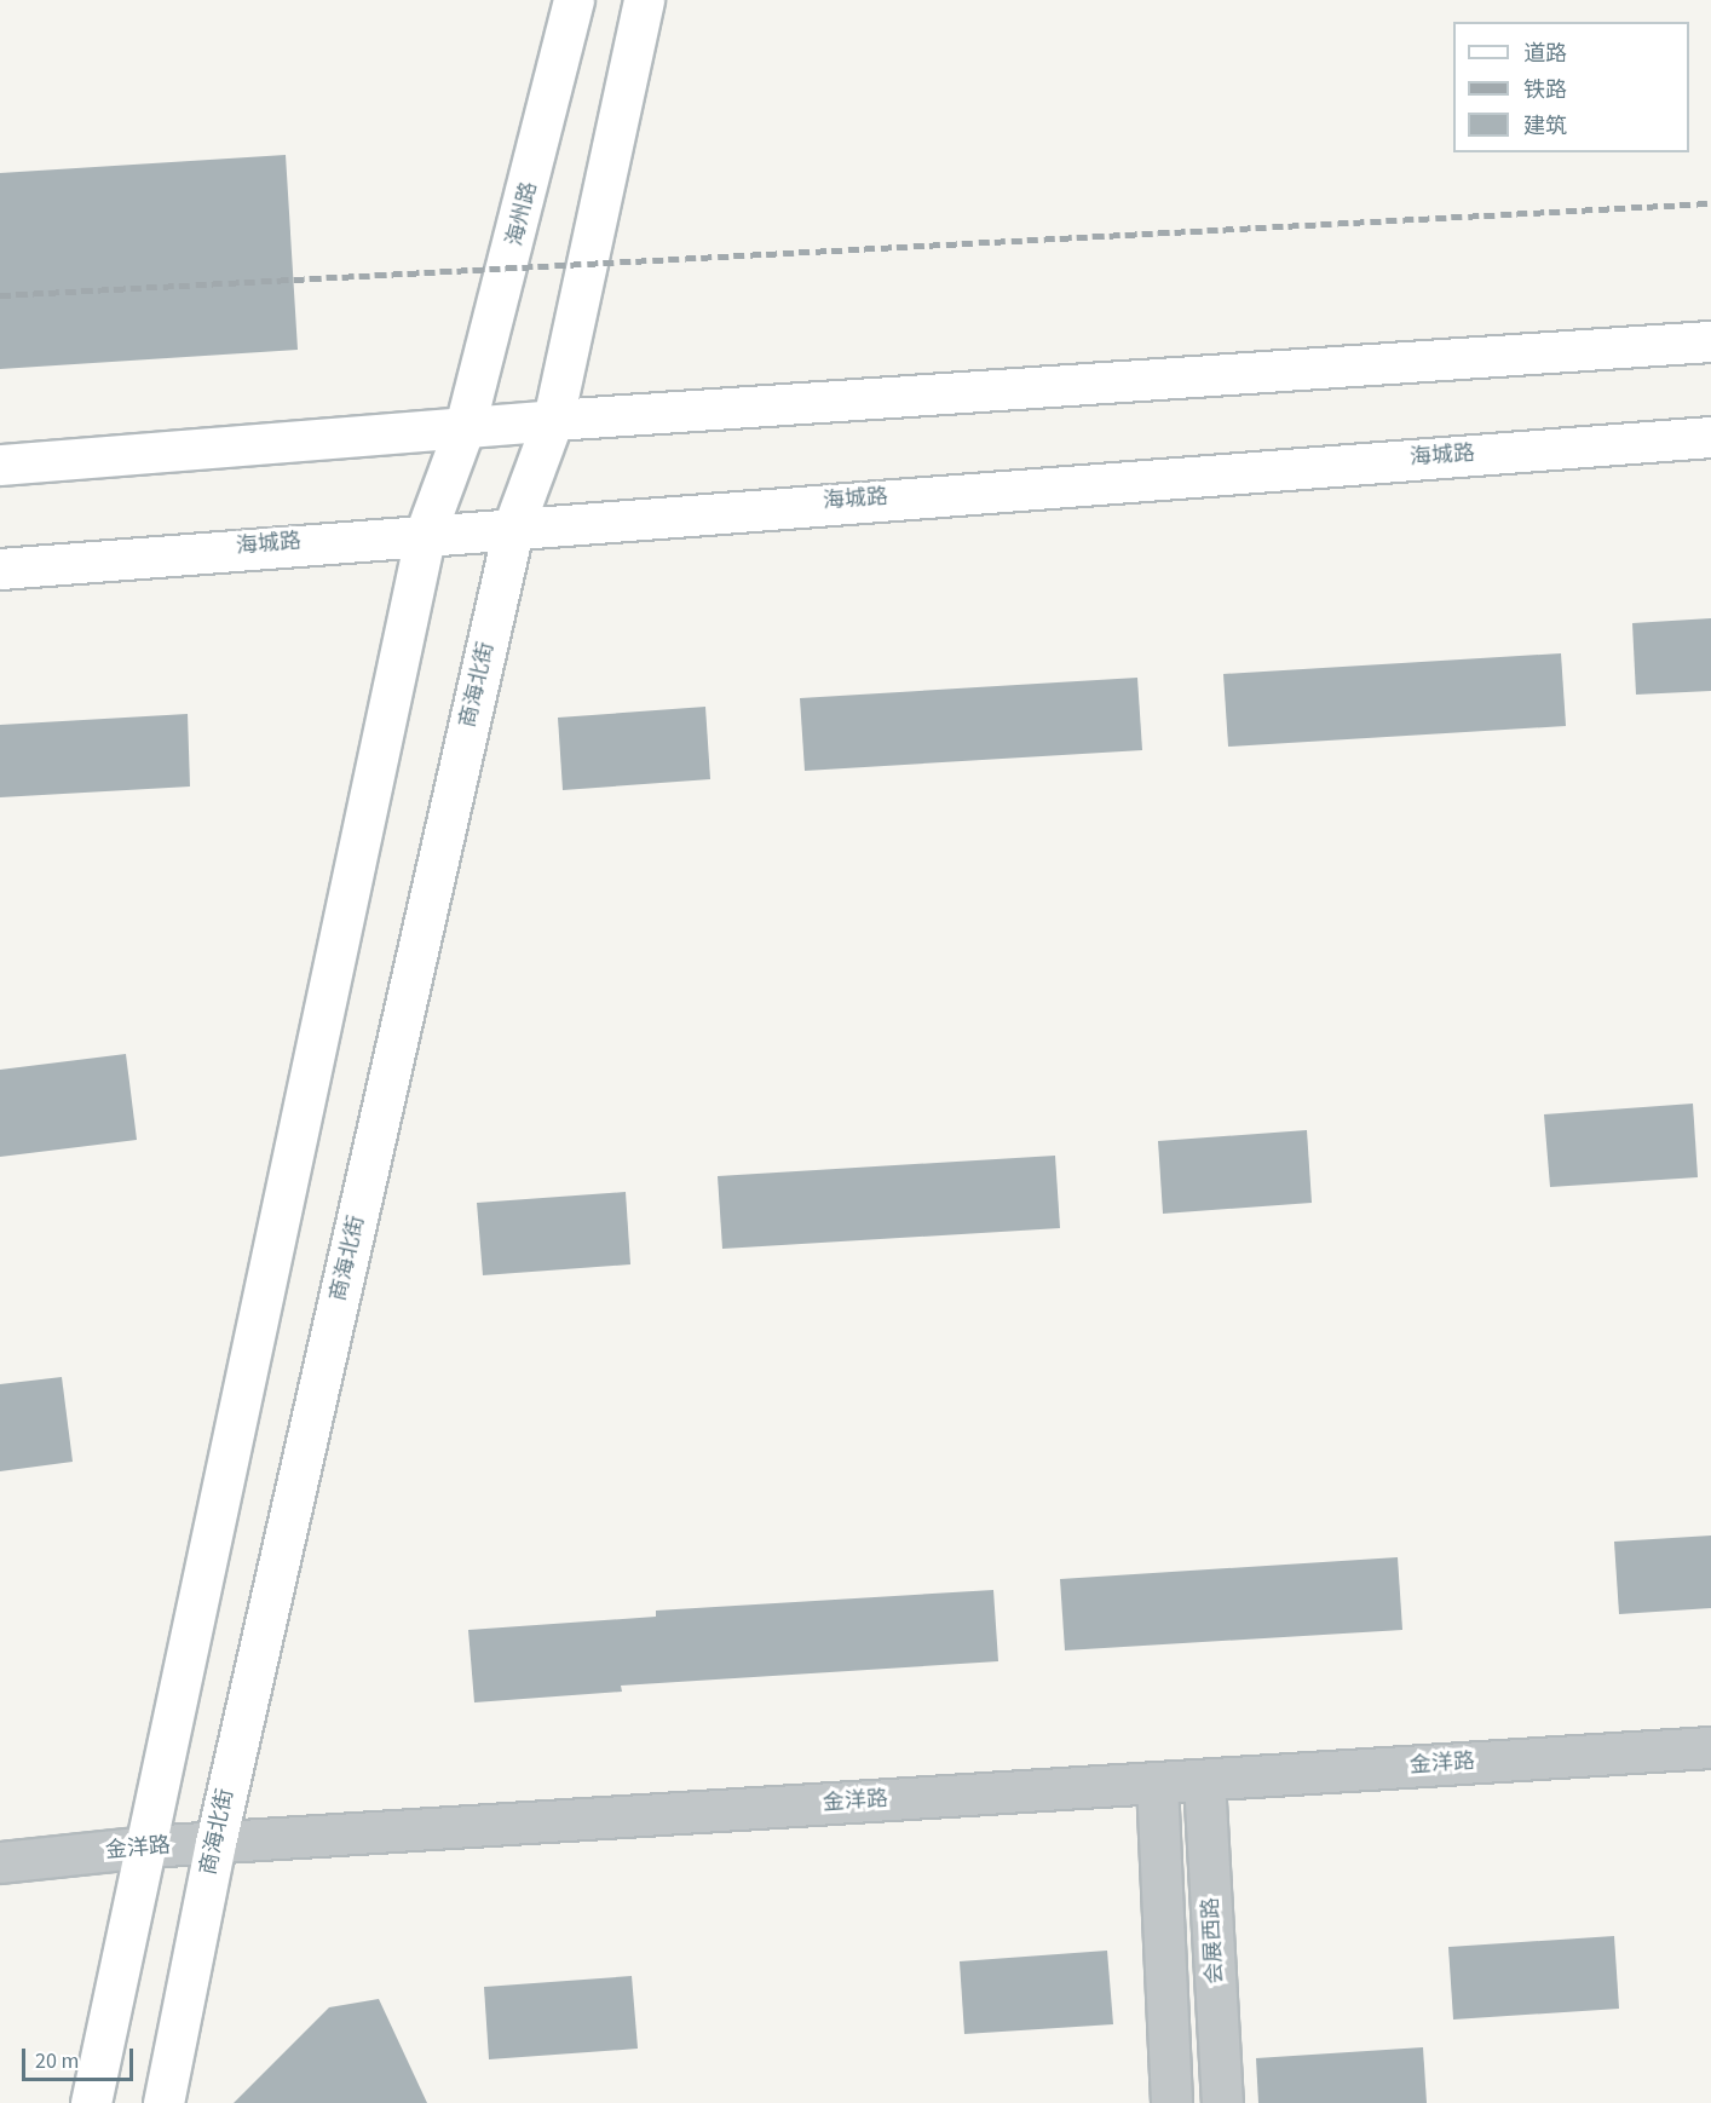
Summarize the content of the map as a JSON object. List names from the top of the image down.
{
  "streets": {
    "main road": ["海州路", "海城路", "商海北街"],
    "street": ["金洋路", "会展西路"]
  },
  "crossings": [
    ["海城路", "商海北街"],
    ["商海北街", "金洋路"],
    ["金洋路", "会展西路"]
  ],
  "legend": ["道路", "铁路", "建筑"],
  "scale_bar": "20 m"
}
